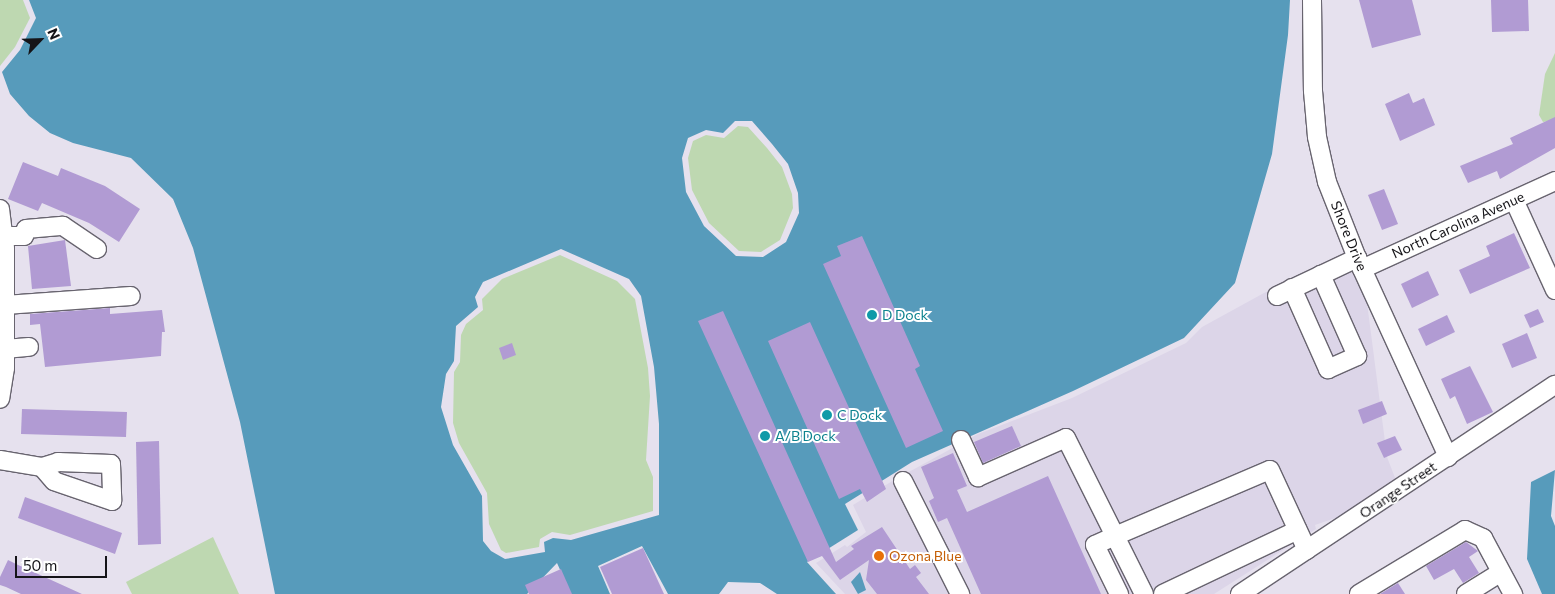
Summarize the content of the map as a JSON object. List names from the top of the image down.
{
  "streets": {
    "street": ["North Carolina Avenue", "Shore Drive", "Orange Street"]
  },
  "crossings": [
    ["North Carolina Avenue", "Shore Drive"],
    ["Shore Drive", "Orange Street"]
  ],
  "places": [
    "D Dock",
    "C Dock",
    "A/B Dock",
    "Ozona Blue"
  ],
  "scale_bar": "50 m",
  "north": "top right"
}
